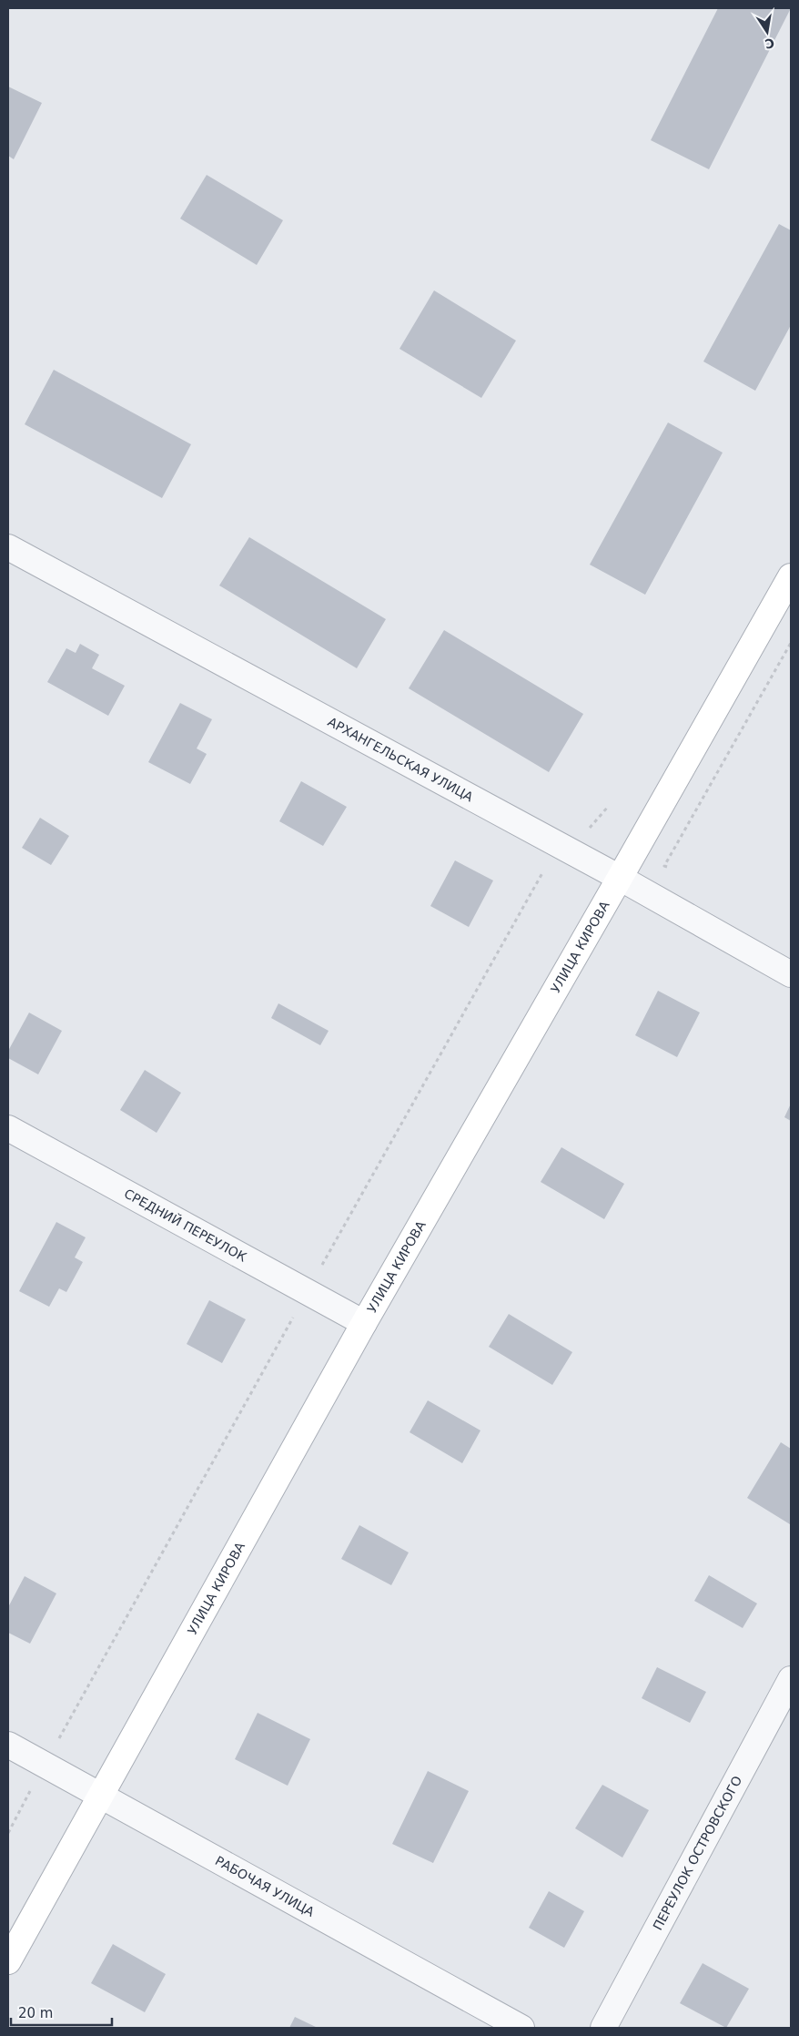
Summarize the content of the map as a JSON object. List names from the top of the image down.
{
  "streets": {
    "main road": ["УЛИЦА КИРОВА"],
    "street": [
      "АРХАНГЕЛЬСКАЯ УЛИЦА",
      "СРЕДНИЙ ПЕРЕУЛОК",
      "ПЕРЕУЛОК ОСТРОВСКОГО",
      "РАБОЧАЯ УЛИЦА"
    ]
  },
  "crossings": [
    ["АРХАНГЕЛЬСКАЯ УЛИЦА", "УЛИЦА КИРОВА"],
    ["УЛИЦА КИРОВА", "СРЕДНИЙ ПЕРЕУЛОК"],
    ["УЛИЦА КИРОВА", "РАБОЧАЯ УЛИЦА"]
  ],
  "scale_bar": "20 m",
  "north": "bottom"
}
